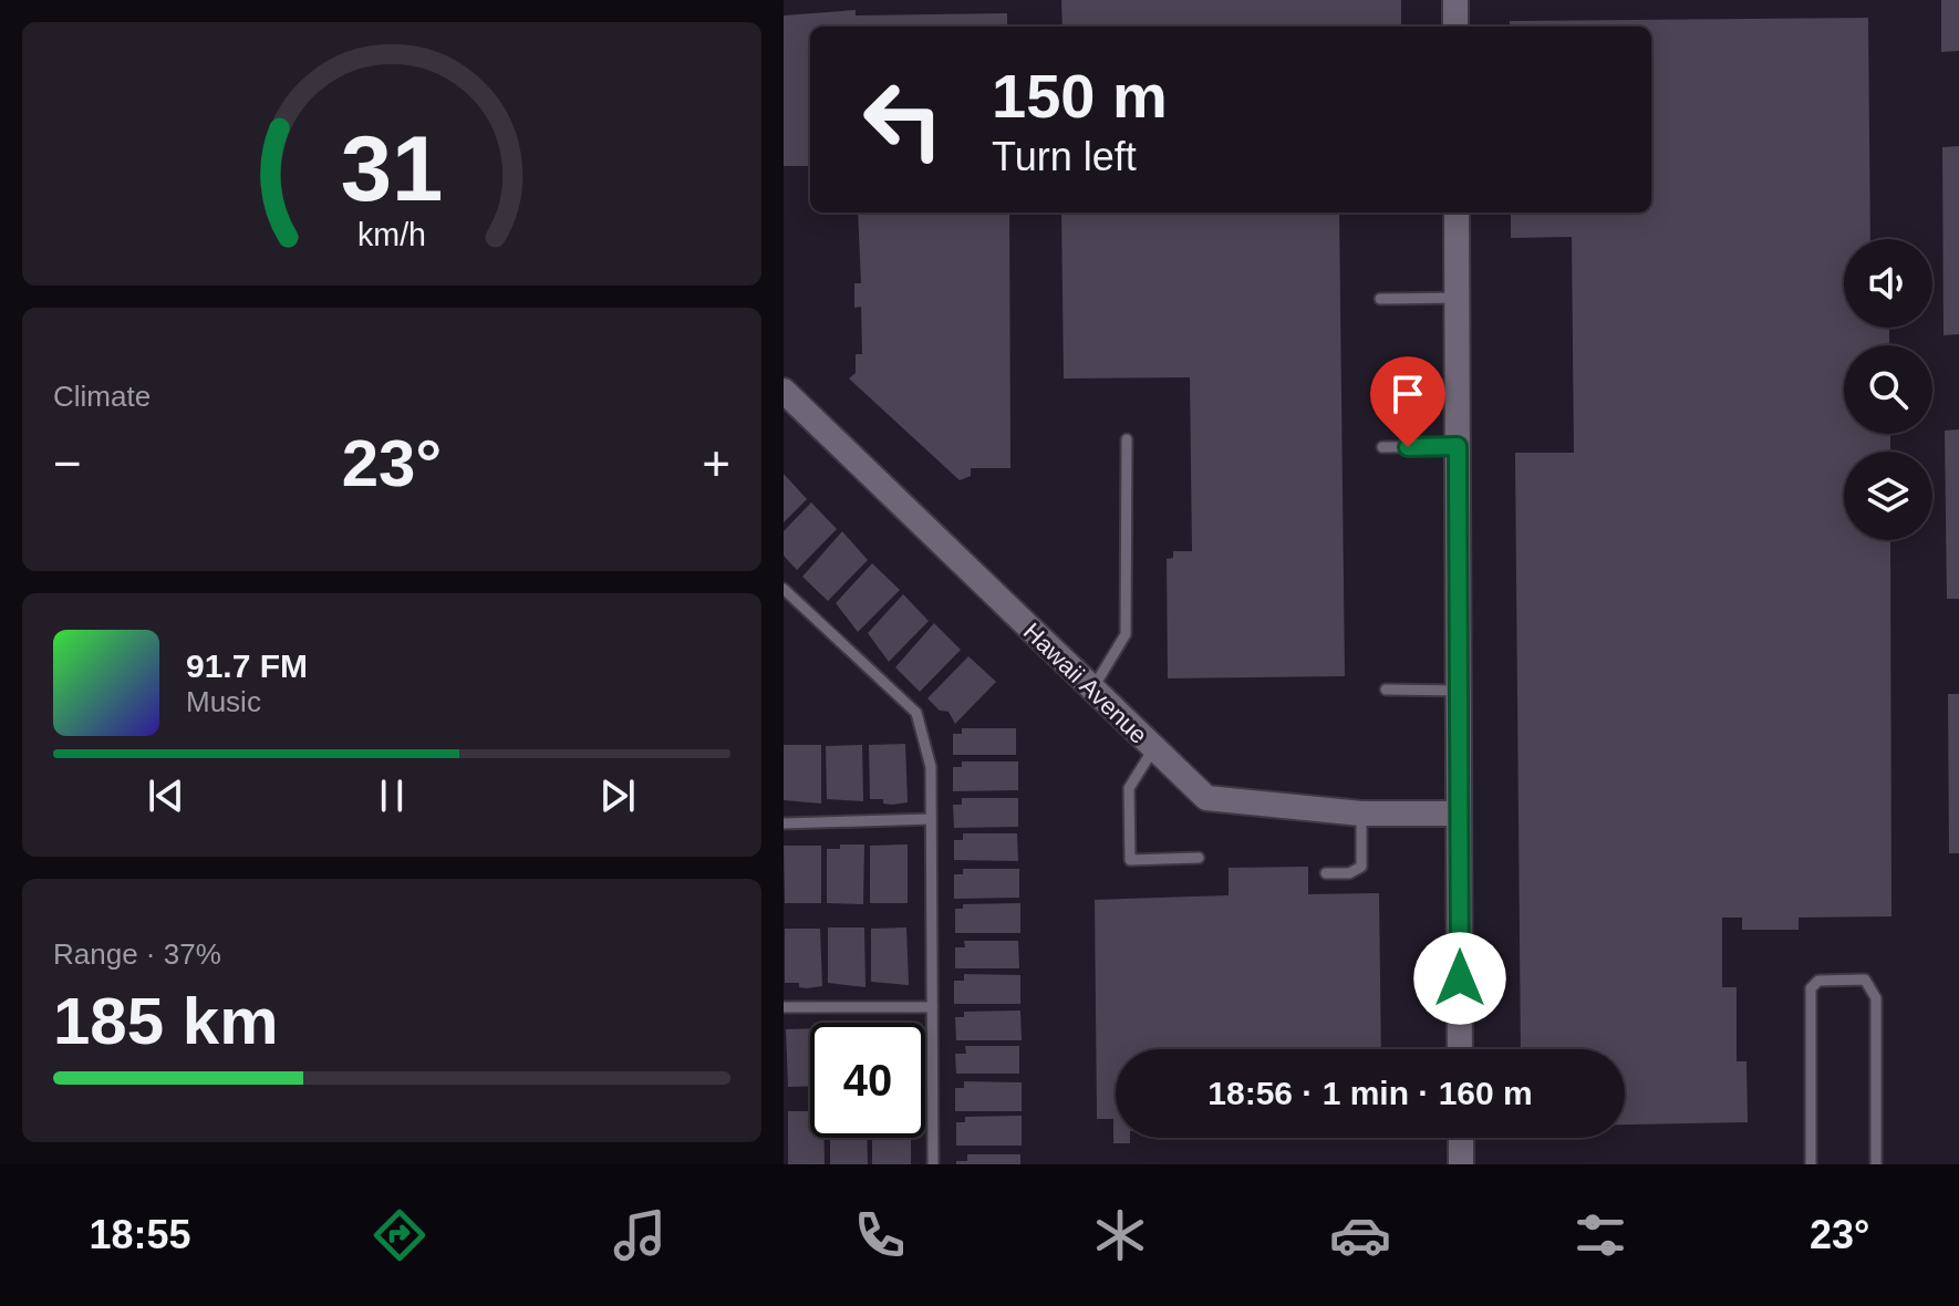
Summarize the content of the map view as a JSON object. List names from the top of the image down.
{
  "streets": {
    "street": ["Hawaii Avenue"]
  },
  "page": {
    "turn": ["150 m", "Turn left"],
    "tile": [
      "Climate",
      ["Range · 37%", "185 km"]
    ],
    "heat": ["−", "23°", "+"],
    "song": ["91.7 FM", "Music"],
    "limit": "40",
    "trip": "18:56 · 1 min · 160 m",
    "tabs": ["18:55", "23°"],
    "gauge": ["31", "km/h"]
  }
}
